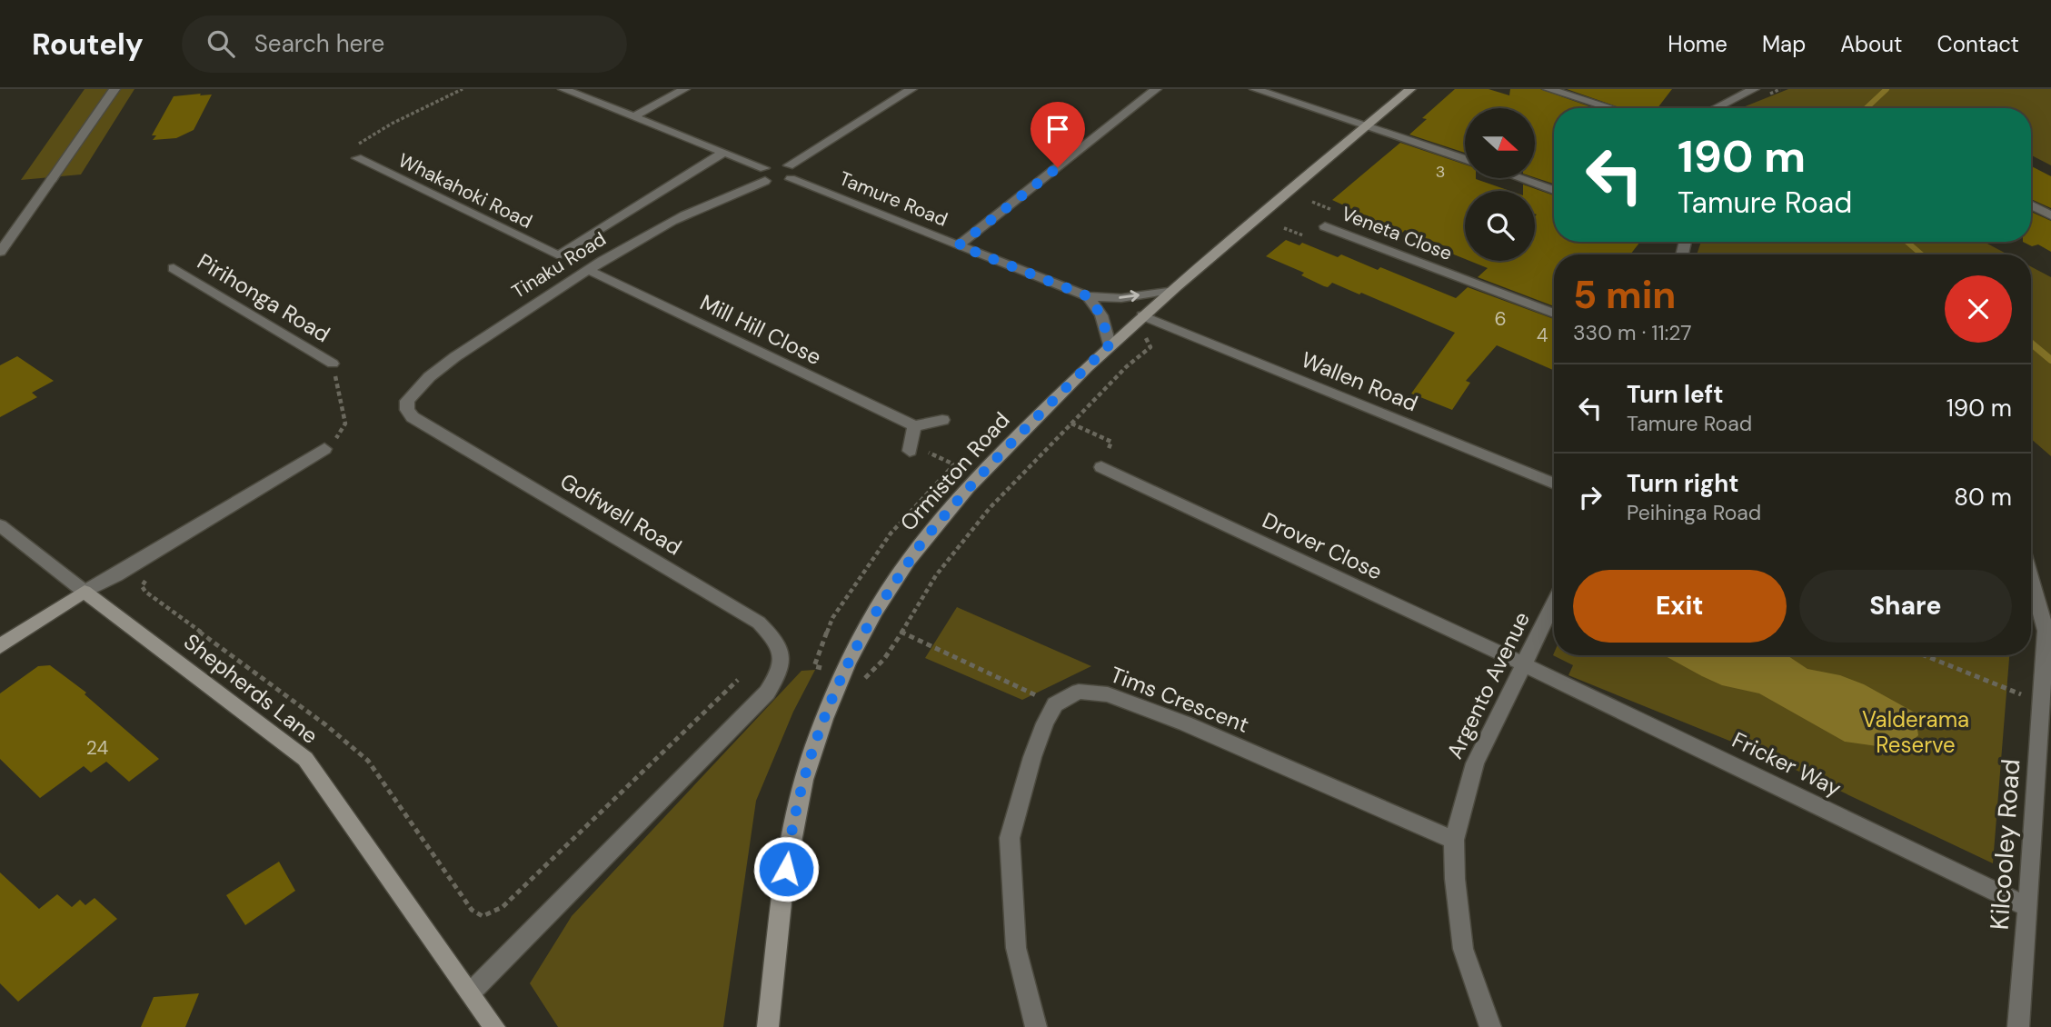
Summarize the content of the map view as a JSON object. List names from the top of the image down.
{
  "streets": {
    "main road": ["Ormiston Road", "Shepherds Lane"],
    "street": [
      "Whakahoki Road",
      "Tamure Road",
      "Veneta Close",
      "Tinaku Road",
      "Pirihonga Road",
      "Mill Hill Close",
      "Wallen Road",
      "Golfwell Road",
      "Drover Close",
      "Argento Avenue",
      "Tims Crescent",
      "Fricker Way",
      "Kilcooley Road"
    ]
  },
  "crossings": [
    ["Whakahoki Road", "Tamure Road"],
    ["Tamure Road", "Tinaku Road"],
    ["Tamure Road", "Ormiston Road"],
    ["Tinaku Road", "Mill Hill Close"],
    ["Tinaku Road", "Golfwell Road"],
    ["Wallen Road", "Ormiston Road"],
    ["Golfwell Road", "Shepherds Lane"],
    ["Drover Close", "Argento Avenue"],
    ["Drover Close", "Fricker Way"],
    ["Argento Avenue", "Tims Crescent"],
    ["Argento Avenue", "Fricker Way"],
    ["Fricker Way", "Kilcooley Road"]
  ],
  "parks": ["Valderama Reserve"],
  "house_numbers": [
    "3",
    "6",
    "4",
    "24"
  ],
  "north": "right",
  "page": {
    "header": "Routely",
    "search": "Search here",
    "nav": [
      "Home",
      "Map",
      "About",
      "Contact"
    ],
    "turn": ["190 m", "Tamure Road"],
    "heading": ["5 min", "330 m · 11:27"],
    "list": [
      {
        "name": "Turn left",
        "note": "Tamure Road",
        "value": "190 m"
      },
      {
        "name": "Turn right",
        "note": "Peihinga Road",
        "value": "80 m"
      }
    ],
    "buttons": ["Exit", "Share"]
  }
}
